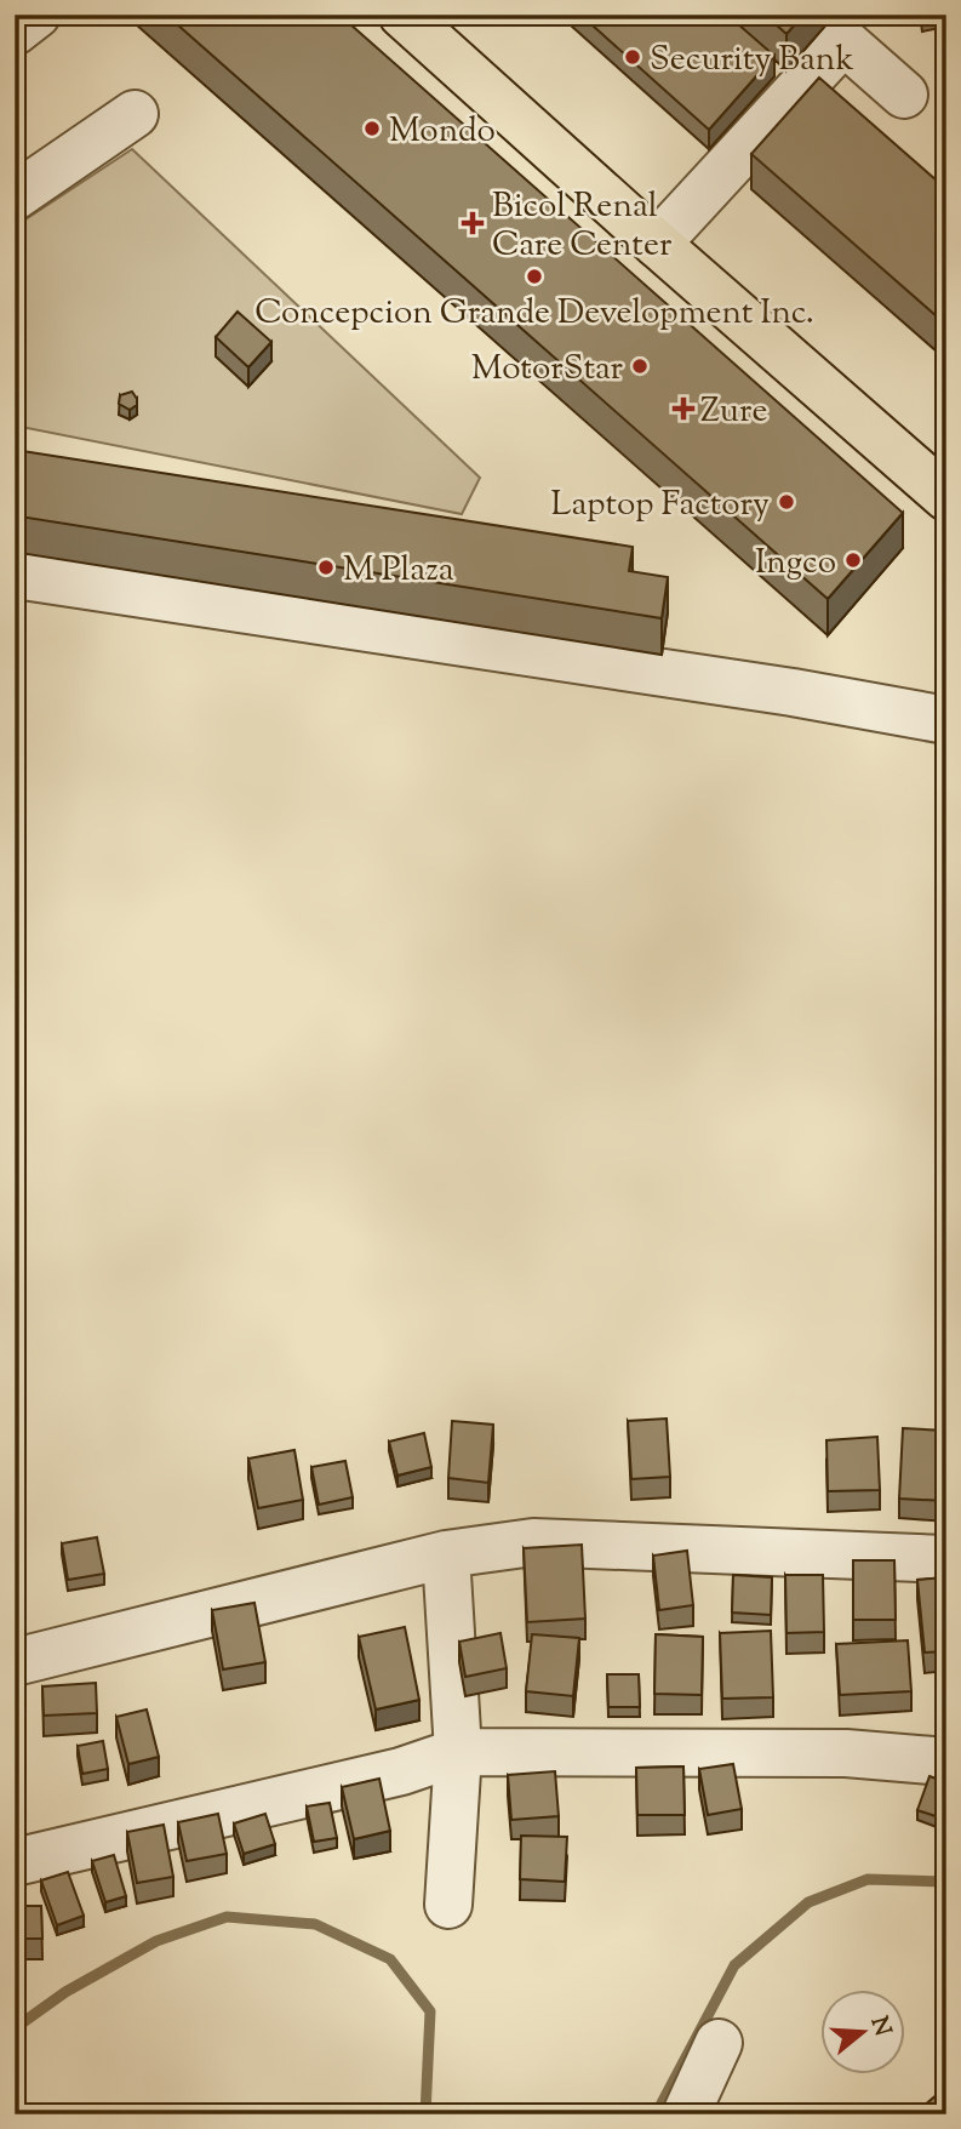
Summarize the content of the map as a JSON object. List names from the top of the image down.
{
  "places": {
    "other": [
      "Security Bank",
      "Mondo",
      "Concepcion Grande Development Inc.",
      "MotorStar",
      "Laptop Factory",
      "Ingco",
      "M Plaza"
    ],
    "health": ["Bicol Renal Care Center", "Zure"]
  },
  "north": "right"
}
